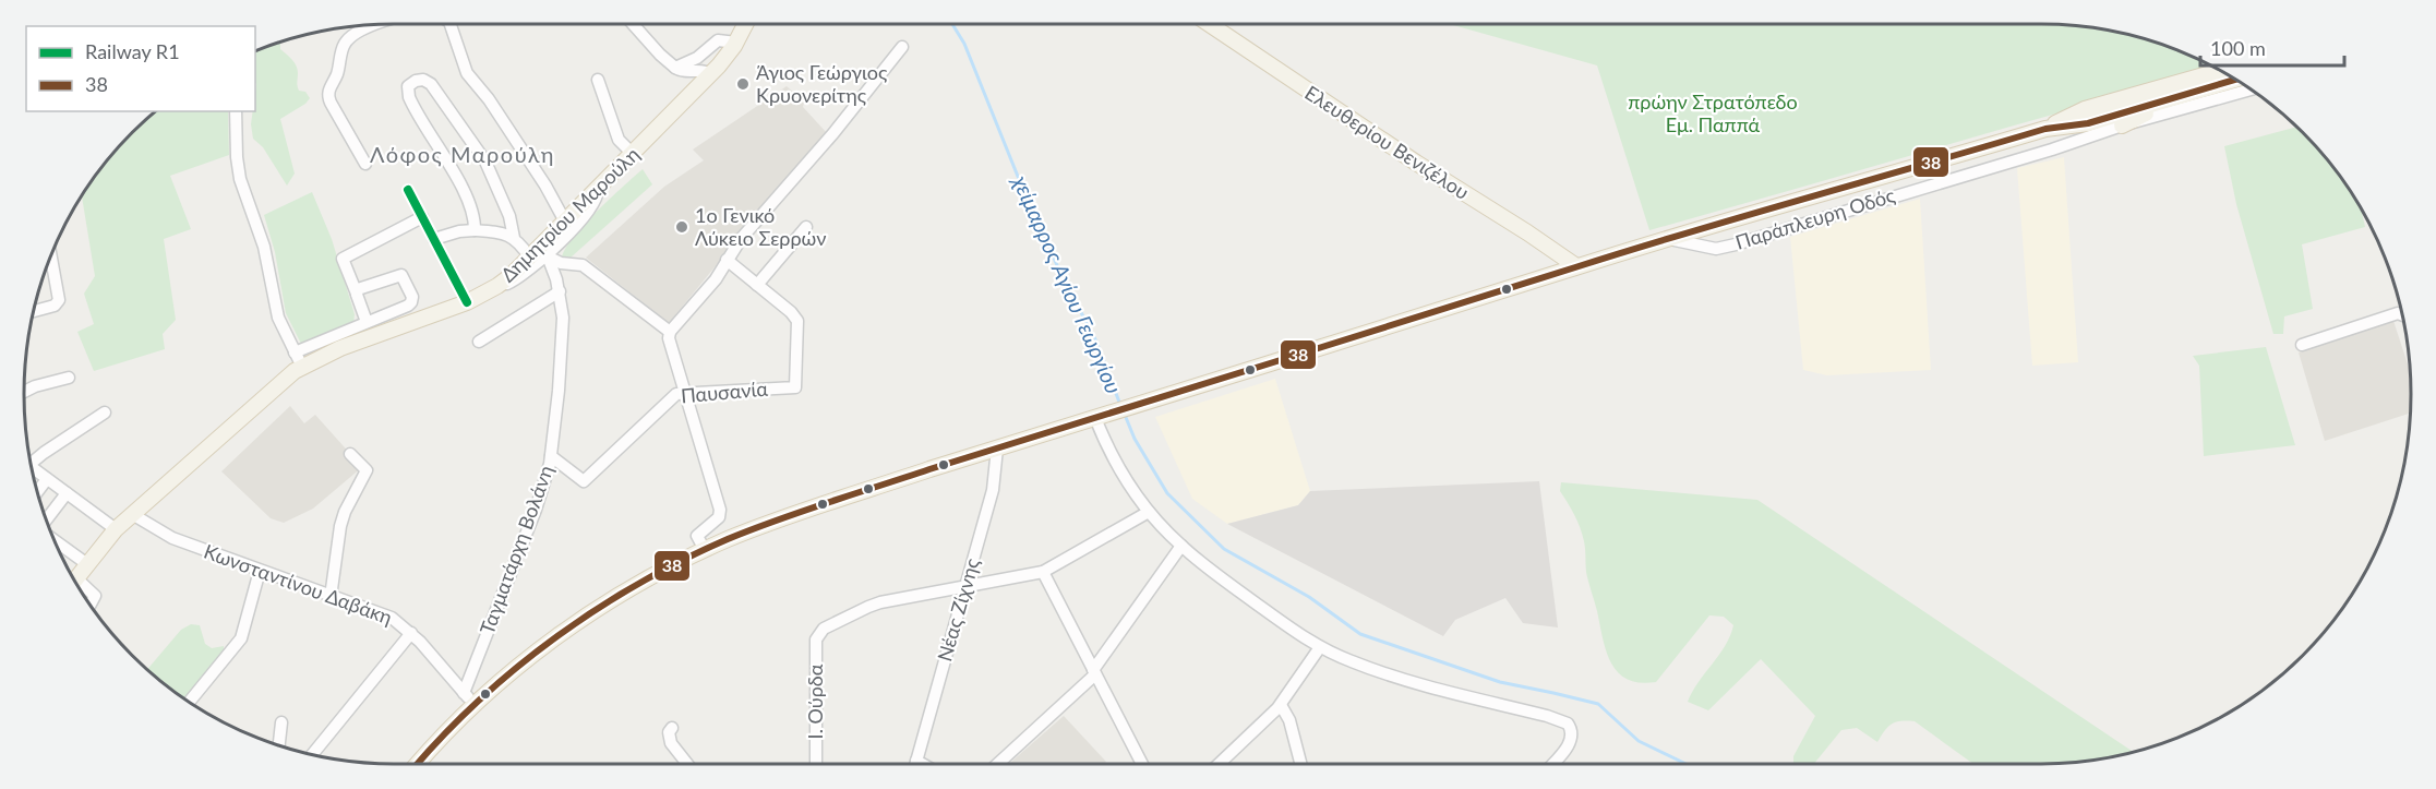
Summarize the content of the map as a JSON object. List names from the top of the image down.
{
  "streets": {
    "main road": ["Ελευθερίου Βενιζέλου", "Δημητρίου Μαρούλη"],
    "street": [
      "Παράπλευρη Οδός",
      "Παυσανία",
      "Ταγματάρχη Βολάνη",
      "Κωνσταντίνου Δαβάκη",
      "Νέας Ζίχνης",
      "Ι. Ούρδα"
    ]
  },
  "crossings": [
    ["Δημητρίου Μαρούλη", "Κωνσταντίνου Δαβάκη"],
    ["Παυσανία", "Ταγματάρχη Βολάνη"],
    ["Ταγματάρχη Βολάνη", "Κωνσταντίνου Δαβάκη"],
    ["Νέας Ζίχνης", "Ι. Ούρδα"]
  ],
  "districts": ["Λόφος Μαρούλη"],
  "water": ["χείμαρρος Αγίου Γεωργίου"],
  "parks": ["πρώην Στρατόπεδο Εμ. Παππά"],
  "places": ["Άγιος Γεώργιος Κρυονερίτης", "1ο Γενικό Λύκειο Σερρών"],
  "lines": ["transit line 38", "rail line R1"],
  "legend": ["Railway R1", "38"],
  "scale_bar": "100 m"
}
